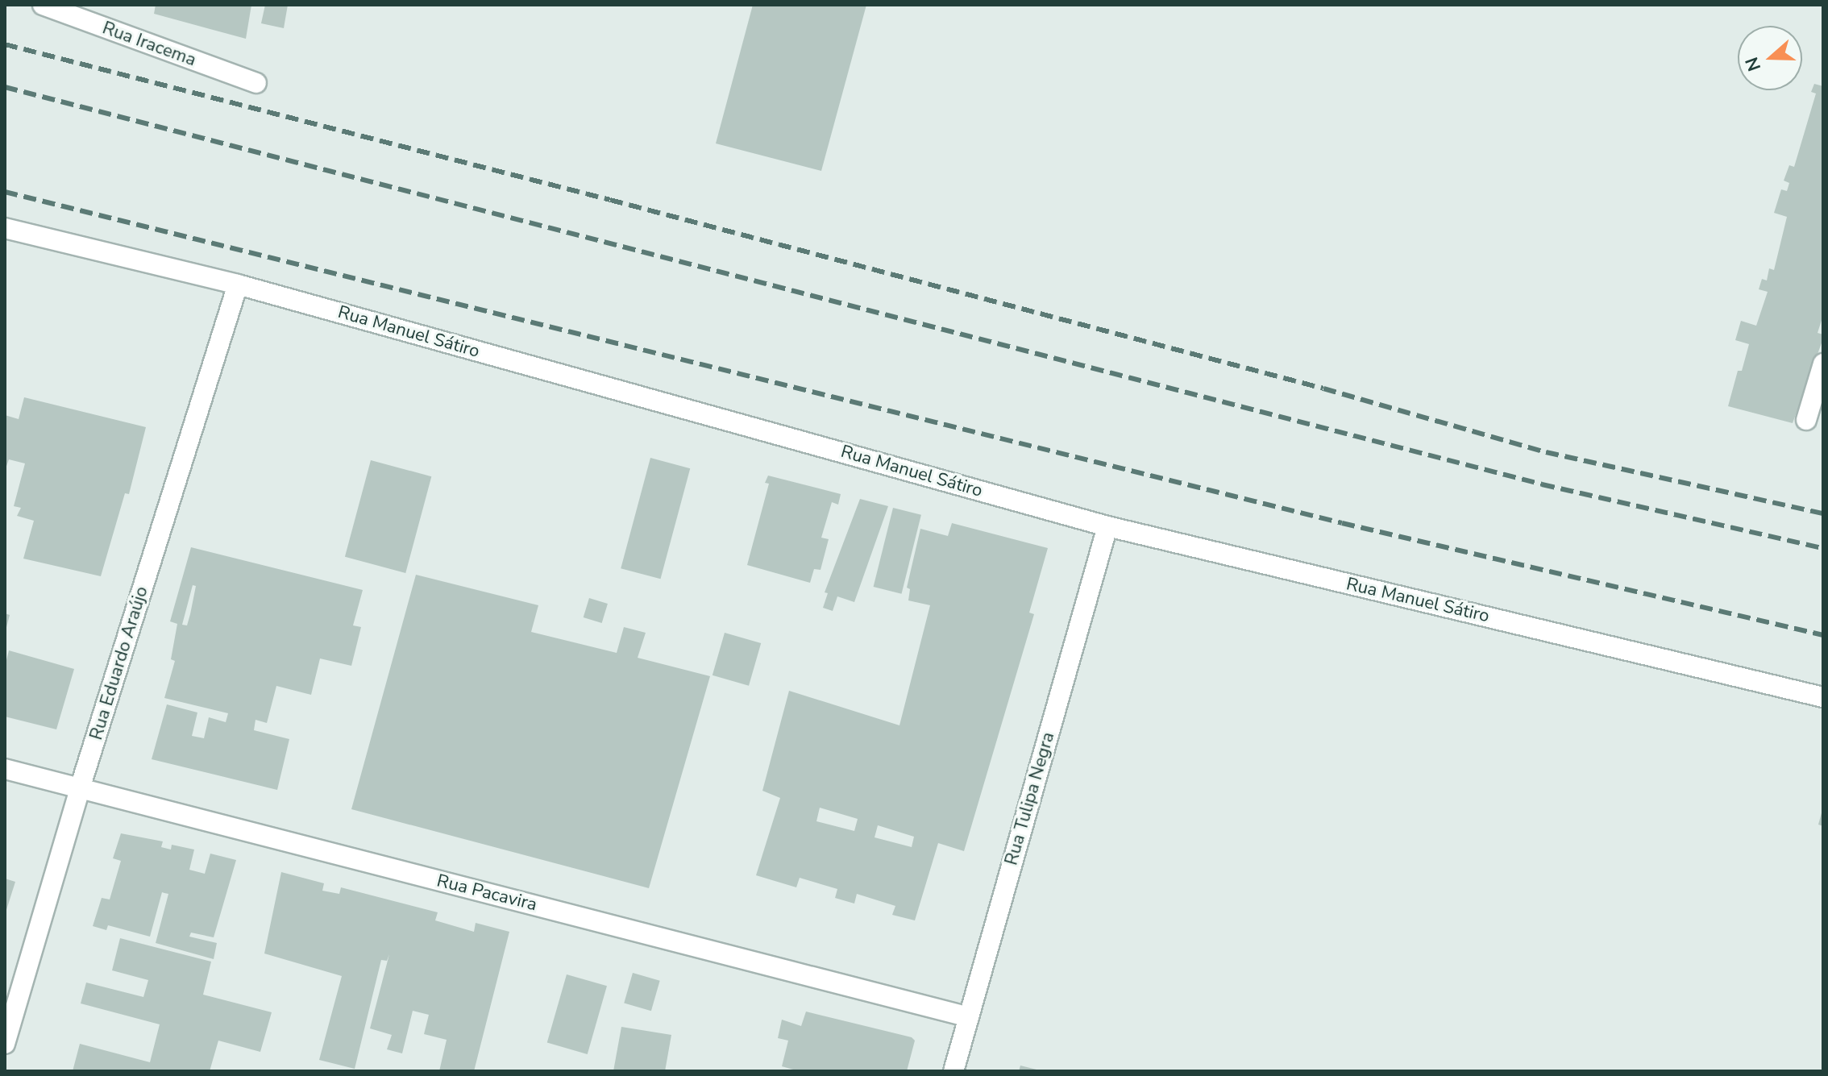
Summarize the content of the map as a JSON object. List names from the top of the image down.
{
  "streets": {
    "street": [
      "Rua Iracema",
      "Rua Manuel Sátiro",
      "Rua Eduardo Araújo",
      "Rua Tulipa Negra",
      "Rua Pacavira"
    ]
  },
  "crossings": [
    ["Rua Manuel Sátiro", "Rua Eduardo Araújo"],
    ["Rua Manuel Sátiro", "Rua Tulipa Negra"],
    ["Rua Eduardo Araújo", "Rua Pacavira"],
    ["Rua Tulipa Negra", "Rua Pacavira"]
  ],
  "north": "left"
}
